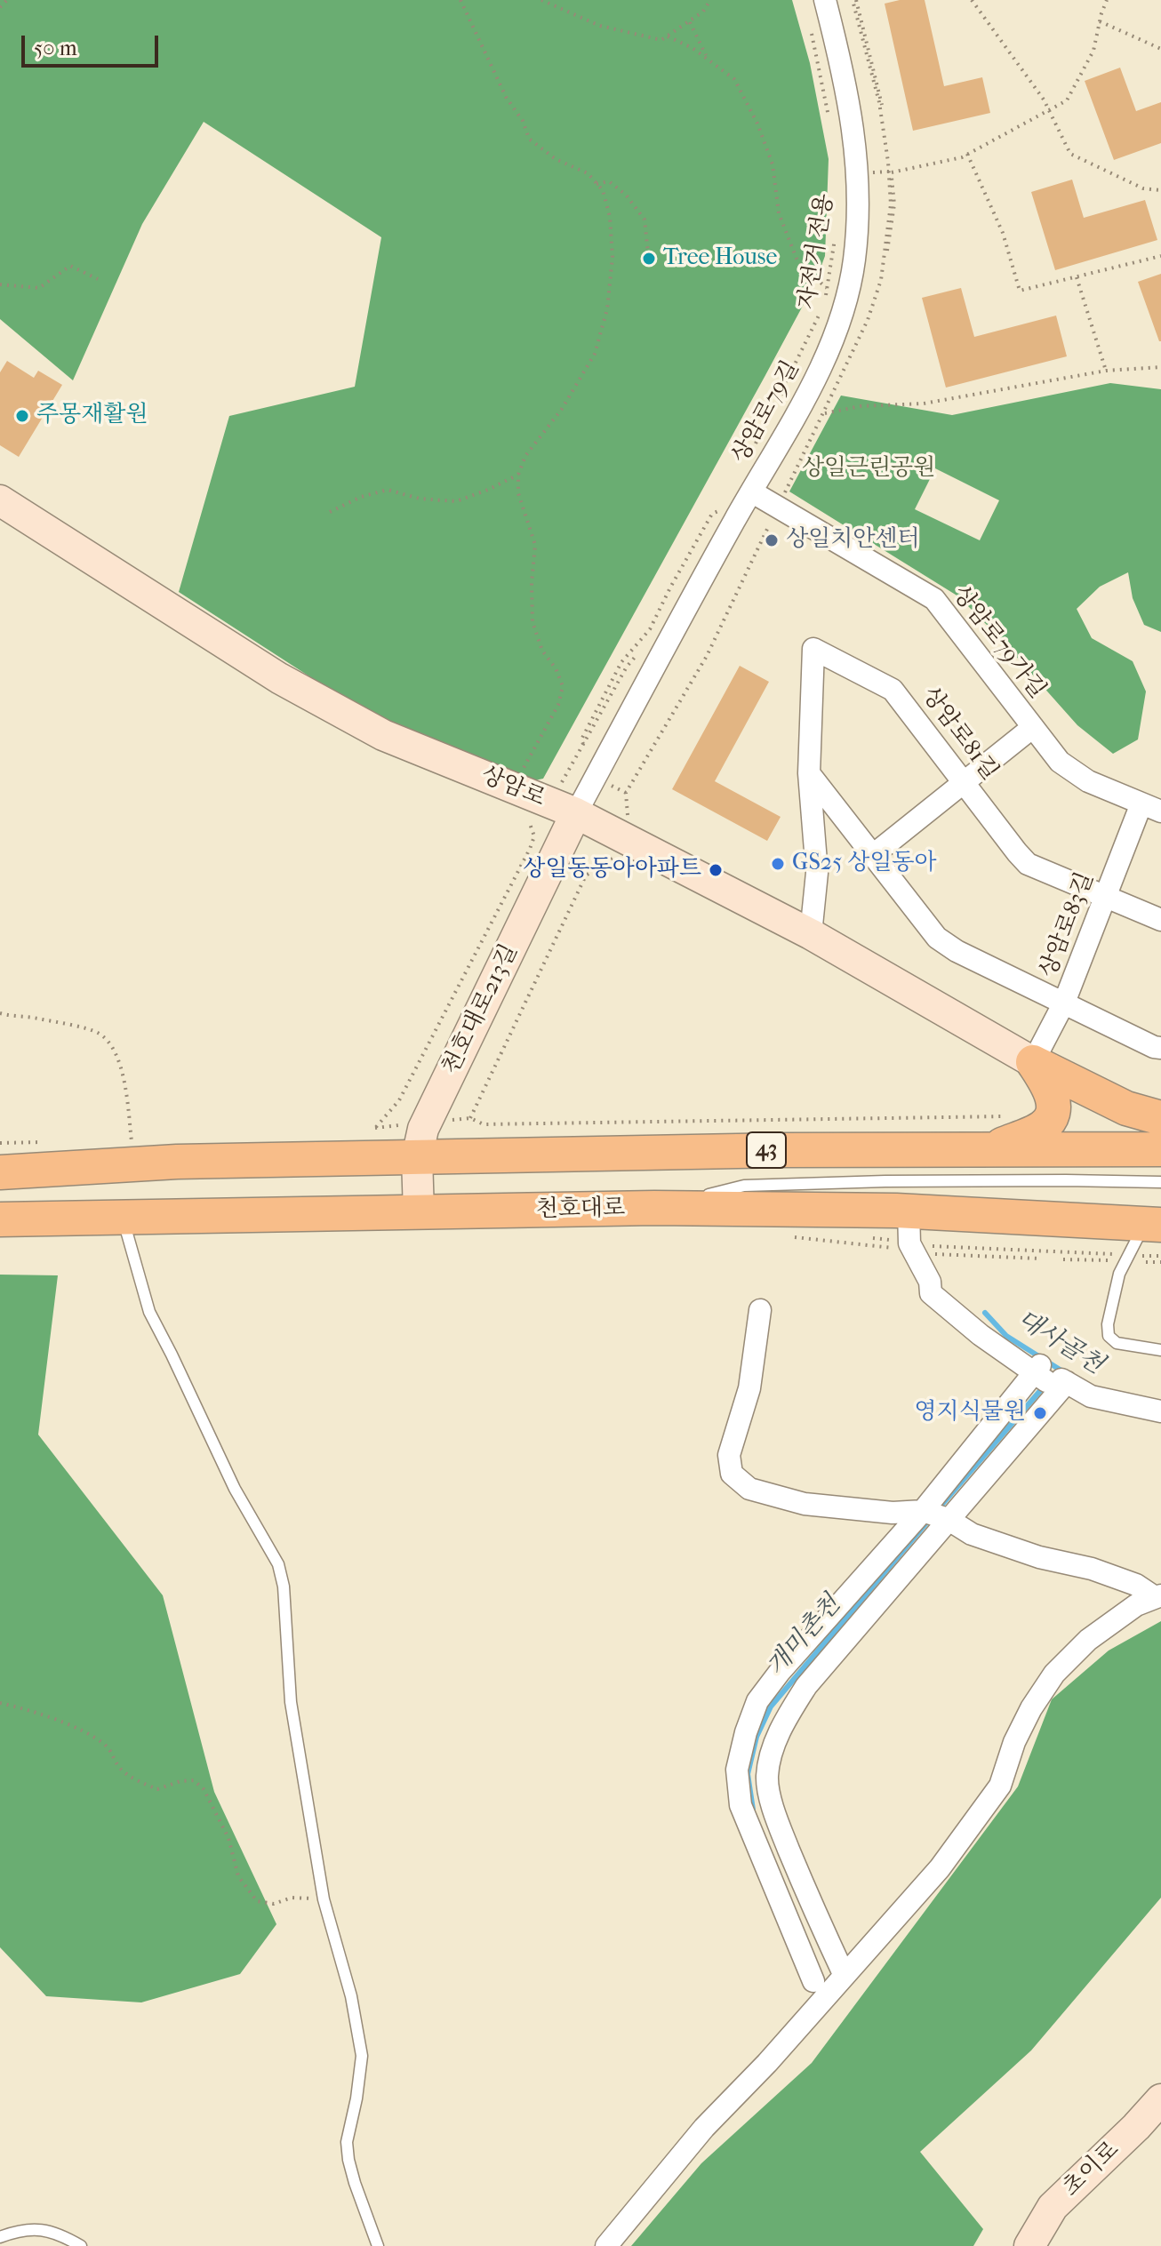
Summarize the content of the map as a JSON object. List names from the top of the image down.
{
  "streets": {
    "main road": [
      "상암로",
      "천호대로213길",
      "43",
      "천호대로",
      "초이로"
    ],
    "street": [
      "상암로79길",
      "상암로79가길",
      "상암로81길",
      "상암로83길"
    ],
    "path": ["자전거 전용"]
  },
  "crossings": [
    ["상암로79길", "상암로79가길"],
    ["상암로79길", "상암로"],
    ["상암로79길", "천호대로213길"],
    ["상암로79가길", "상암로83길"],
    ["상암로81길", "상암로"],
    ["상암로81길", "상암로83길"],
    ["상암로", "상암로83길"],
    ["상암로", "천호대로213길"],
    ["천호대로213길", "43"],
    ["천호대로213길", "천호대로"]
  ],
  "water": ["대사골천", "개미촌천"],
  "parks": ["상일근린공원"],
  "places": [
    "Tree House",
    "주몽재활원",
    "상일치안센터",
    "GS25 상일동아",
    "상일동동아아파트",
    "영지식물원"
  ],
  "scale_bar": "50 m"
}
